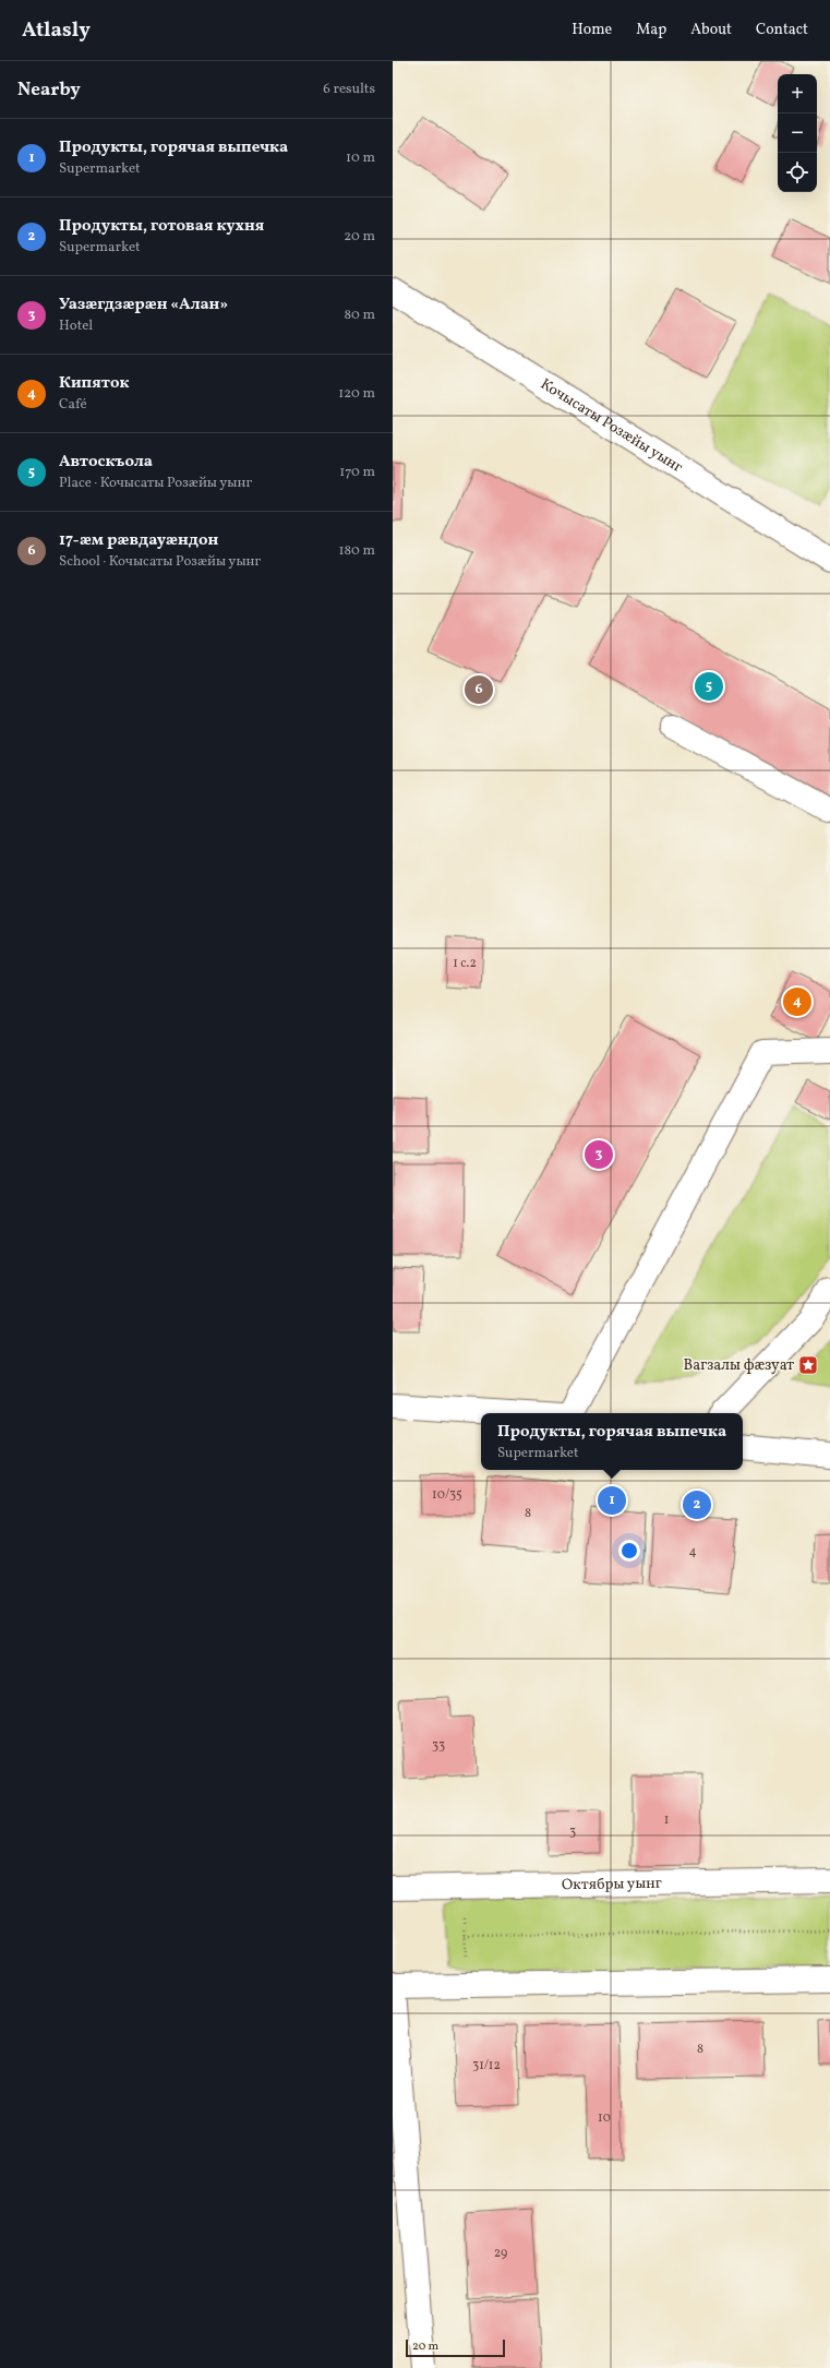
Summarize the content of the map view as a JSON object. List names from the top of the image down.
{
  "streets": {
    "street": ["Кочысаты Розæйы уынг", "Октябры уынг"]
  },
  "places": {
    "place": ["Вагзалы фæзуат"]
  },
  "house_numbers": [
    "1 с.2",
    "10/35",
    "8",
    "4",
    "33",
    "1",
    "3",
    "8",
    "31/12",
    "10",
    "29"
  ],
  "scale_bar": "20 m",
  "page": {
    "header": "Atlasly",
    "nav": [
      "Home",
      "Map",
      "About",
      "Contact"
    ],
    "heading": ["Nearby", "6 results"],
    "map_buttons": ["+", "−"],
    "list": [
      {
        "mark": "1",
        "name": "Продукты, горячая выпечка",
        "note": "Supermarket",
        "value": "10 m"
      },
      {
        "mark": "2",
        "name": "Продукты, готовая кухня",
        "note": "Supermarket",
        "value": "20 m"
      },
      {
        "mark": "3",
        "name": "Уазæгдзæрæн «Алан»",
        "note": "Hotel",
        "value": "80 m"
      },
      {
        "mark": "4",
        "name": "Кипяток",
        "note": "Café",
        "value": "120 m"
      },
      {
        "mark": "5",
        "name": "Автоскъола",
        "note": "Place · Кочысаты Розæйы уынг",
        "value": "170 m"
      },
      {
        "mark": "6",
        "name": "17-æм рӕвдауӕндон",
        "note": "School · Кочысаты Розæйы уынг",
        "value": "180 m"
      }
    ],
    "pins": [
      "5",
      "6",
      "4",
      "3",
      "1",
      "2"
    ],
    "popup": ["Продукты, горячая выпечка", "Supermarket"],
    "scale": "20 m"
  }
}
